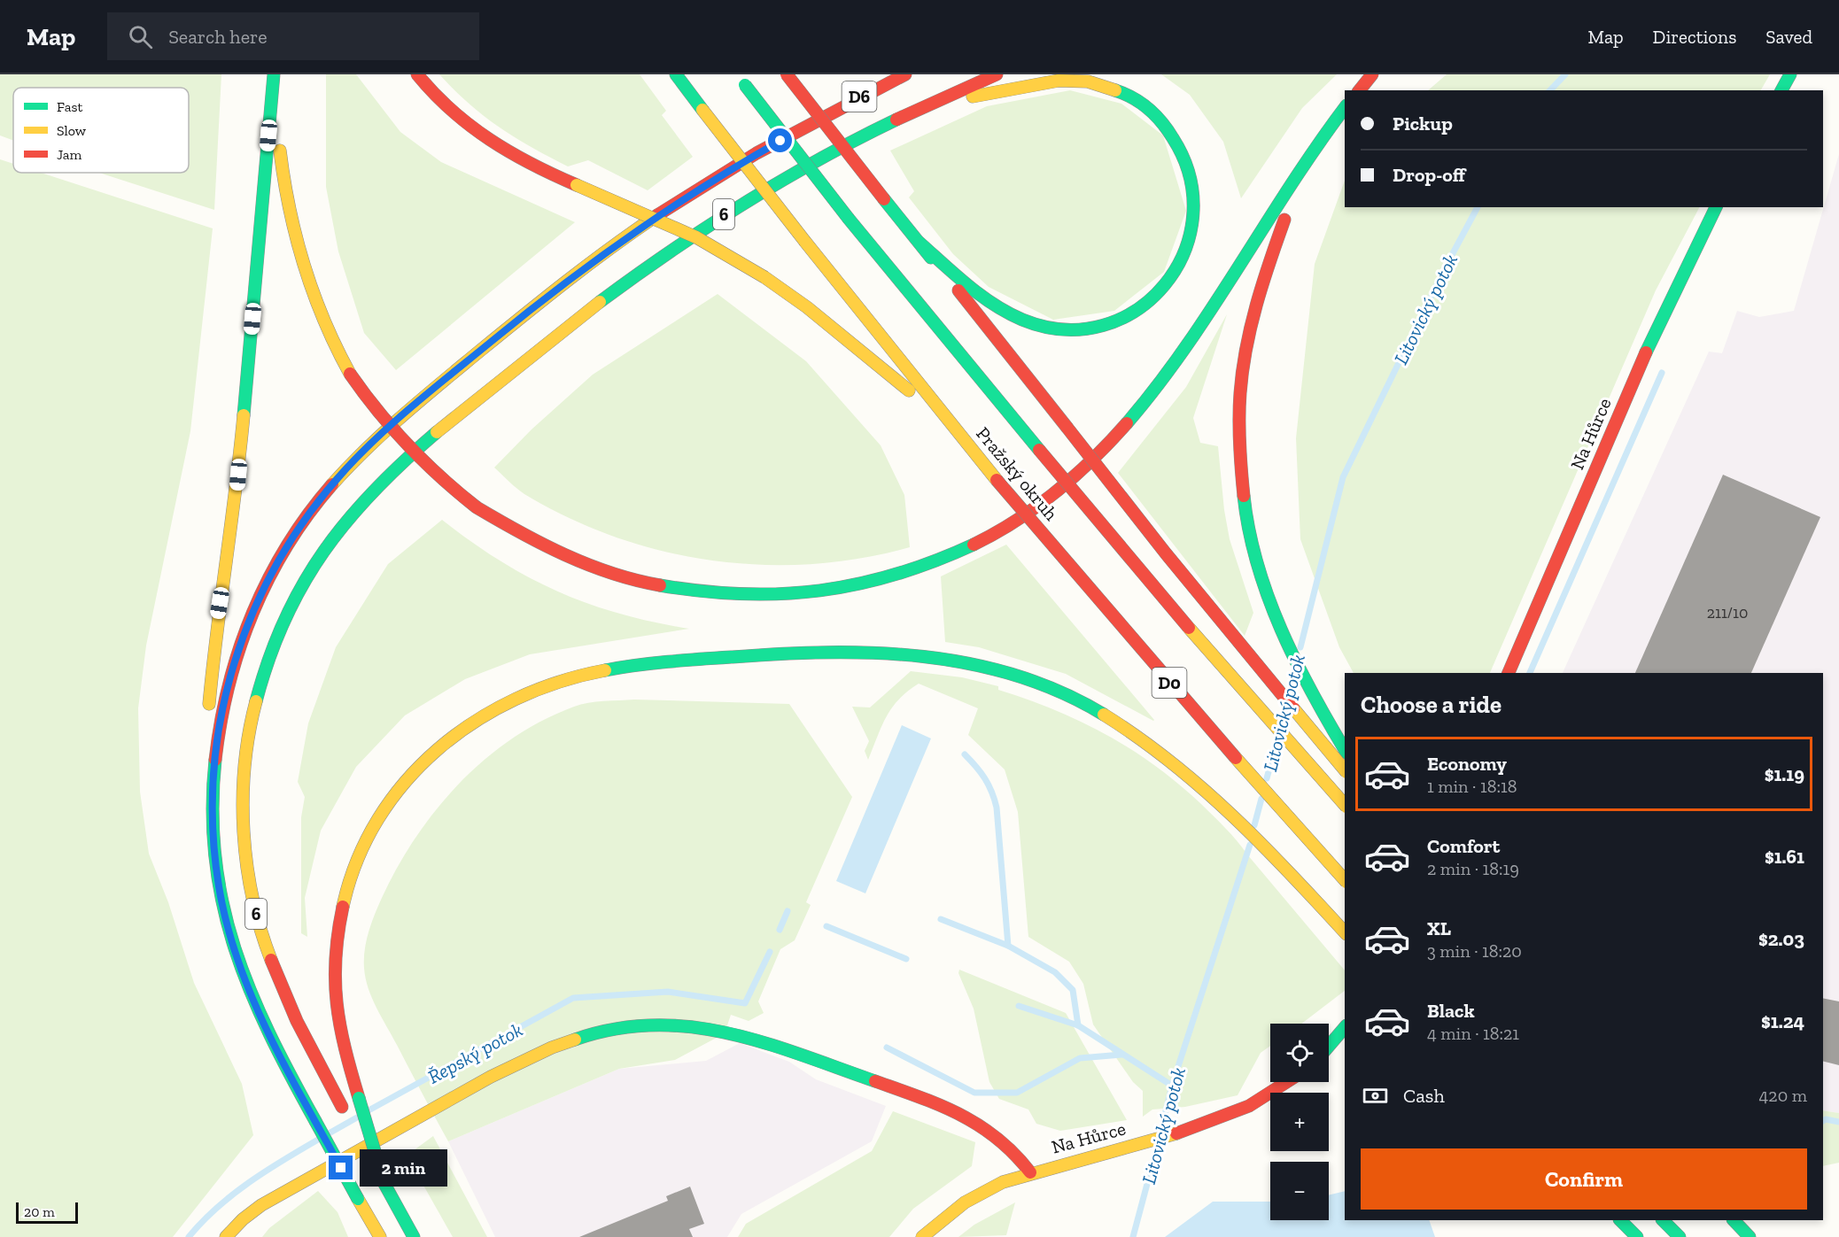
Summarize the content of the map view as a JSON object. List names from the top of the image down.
{
  "streets": {
    "main road": [
      "D6",
      "6",
      "Na Hůrce",
      "Pražský okruh",
      "D0"
    ]
  },
  "crossings": [
    ["D6", "6"]
  ],
  "water": ["Litovický potok", "Řepský potok"],
  "house_numbers": ["211/10"],
  "legend": ["Fast", "Slow", "Jam"],
  "scale_bar": "20 m",
  "page": {
    "header": "Map",
    "search": "Search here",
    "nav": ["Map", "Directions", "Saved"],
    "banner": ["Pickup", "Drop-off"],
    "heading": "Choose a ride",
    "list": [
      {
        "name": "Economy",
        "note": "1 min · 18:18",
        "value": "$1.19"
      },
      {
        "name": "Comfort",
        "note": "2 min · 18:19",
        "value": "$1.61"
      },
      {
        "name": "XL",
        "note": "3 min · 18:20",
        "value": "$2.03"
      },
      {
        "name": "Black",
        "note": "4 min · 18:21",
        "value": "$1.24"
      }
    ],
    "map_buttons": ["+", "−"],
    "pay": ["Cash", "420 m"],
    "buttons": "Confirm",
    "bubble": "2 min",
    "scale": "20 m"
  }
}
